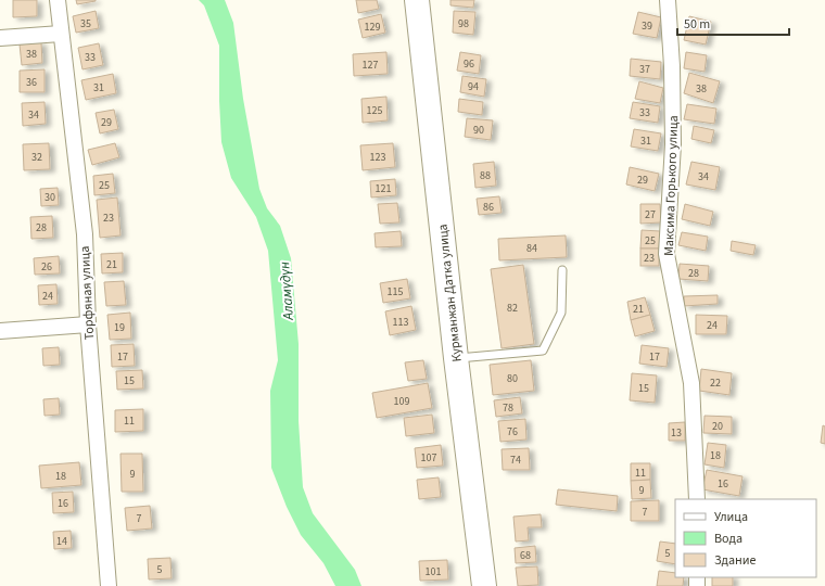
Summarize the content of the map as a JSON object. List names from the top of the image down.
{
  "streets": {
    "main road": ["Курманжан Датка улица"],
    "street": ["Максима Горького улица", "Торфяная улица"]
  },
  "water": ["Аламүдүн"],
  "house_numbers": [
    "35",
    "98",
    "39",
    "129",
    "38",
    "33",
    "96",
    "127",
    "37",
    "36",
    "94",
    "31",
    "38",
    "125",
    "33",
    "34",
    "29",
    "90",
    "31",
    "32",
    "123",
    "88",
    "34",
    "29",
    "25",
    "121",
    "30",
    "86",
    "27",
    "23",
    "28",
    "25",
    "84",
    "23",
    "21",
    "26",
    "28",
    "115",
    "24",
    "82",
    "21",
    "113",
    "24",
    "19",
    "17",
    "17",
    "80",
    "15",
    "22",
    "15",
    "109",
    "78",
    "11",
    "20",
    "76",
    "13",
    "18",
    "107",
    "74",
    "11",
    "9",
    "18",
    "16",
    "9",
    "16",
    "7",
    "7",
    "14",
    "5",
    "68",
    "5",
    "101"
  ],
  "legend": ["Улица", "Вода", "Здание"],
  "scale_bar": "50 m"
}
